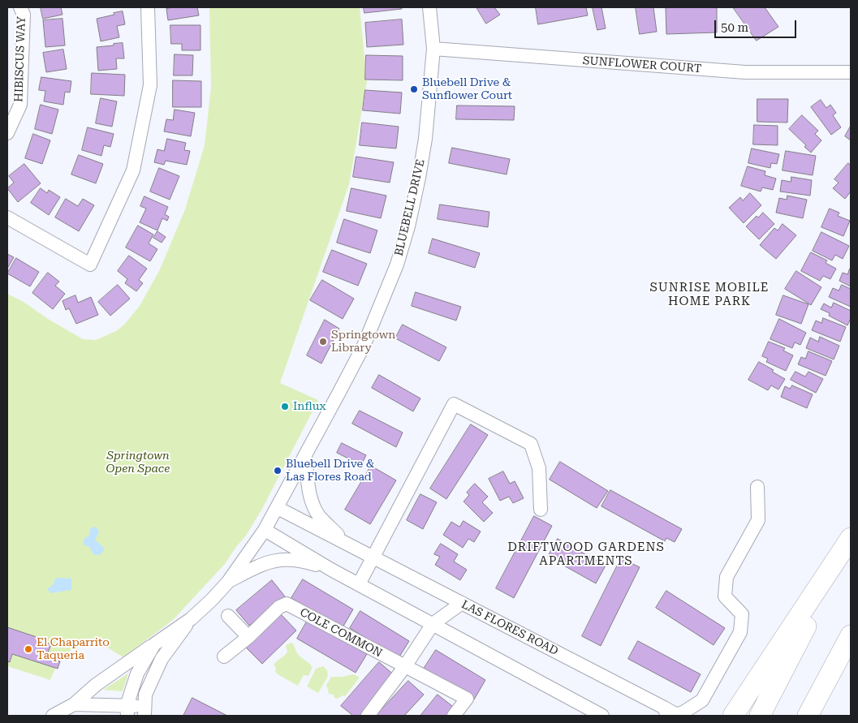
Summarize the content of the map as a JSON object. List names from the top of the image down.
{
  "streets": {
    "street": [
      "HIBISCUS WAY",
      "SUNFLOWER COURT",
      "BLUEBELL DRIVE",
      "LAS FLORES ROAD",
      "COLE COMMON"
    ]
  },
  "crossings": [
    ["SUNFLOWER COURT", "BLUEBELL DRIVE"],
    ["BLUEBELL DRIVE", "LAS FLORES ROAD"]
  ],
  "districts": ["SUNRISE MOBILE HOME PARK", "DRIFTWOOD GARDENS APARTMENTS"],
  "parks": ["Springtown Open Space"],
  "places": [
    "Bluebell Drive & Sunflower Court",
    "Springtown Library",
    "Influx",
    "Bluebell Drive & Las Flores Road",
    "El Chaparrito Taqueria"
  ],
  "scale_bar": "50 m"
}
